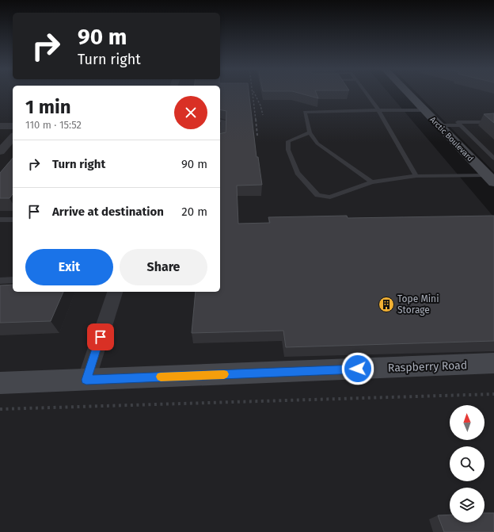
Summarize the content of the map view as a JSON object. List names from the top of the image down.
{
  "streets": {
    "main road": ["Arctic Boulevard", "Raspberry Road"]
  },
  "places": {
    "building": ["Tope Mini Storage"]
  },
  "north": "top",
  "page": {
    "turn": ["90 m", "Turn right"],
    "heading": ["1 min", "110 m · 15:52"],
    "list": [
      {
        "name": "Turn right",
        "value": "90 m"
      },
      {
        "name": "Arrive at destination",
        "value": "20 m"
      }
    ],
    "buttons": ["Exit", "Share"]
  }
}
